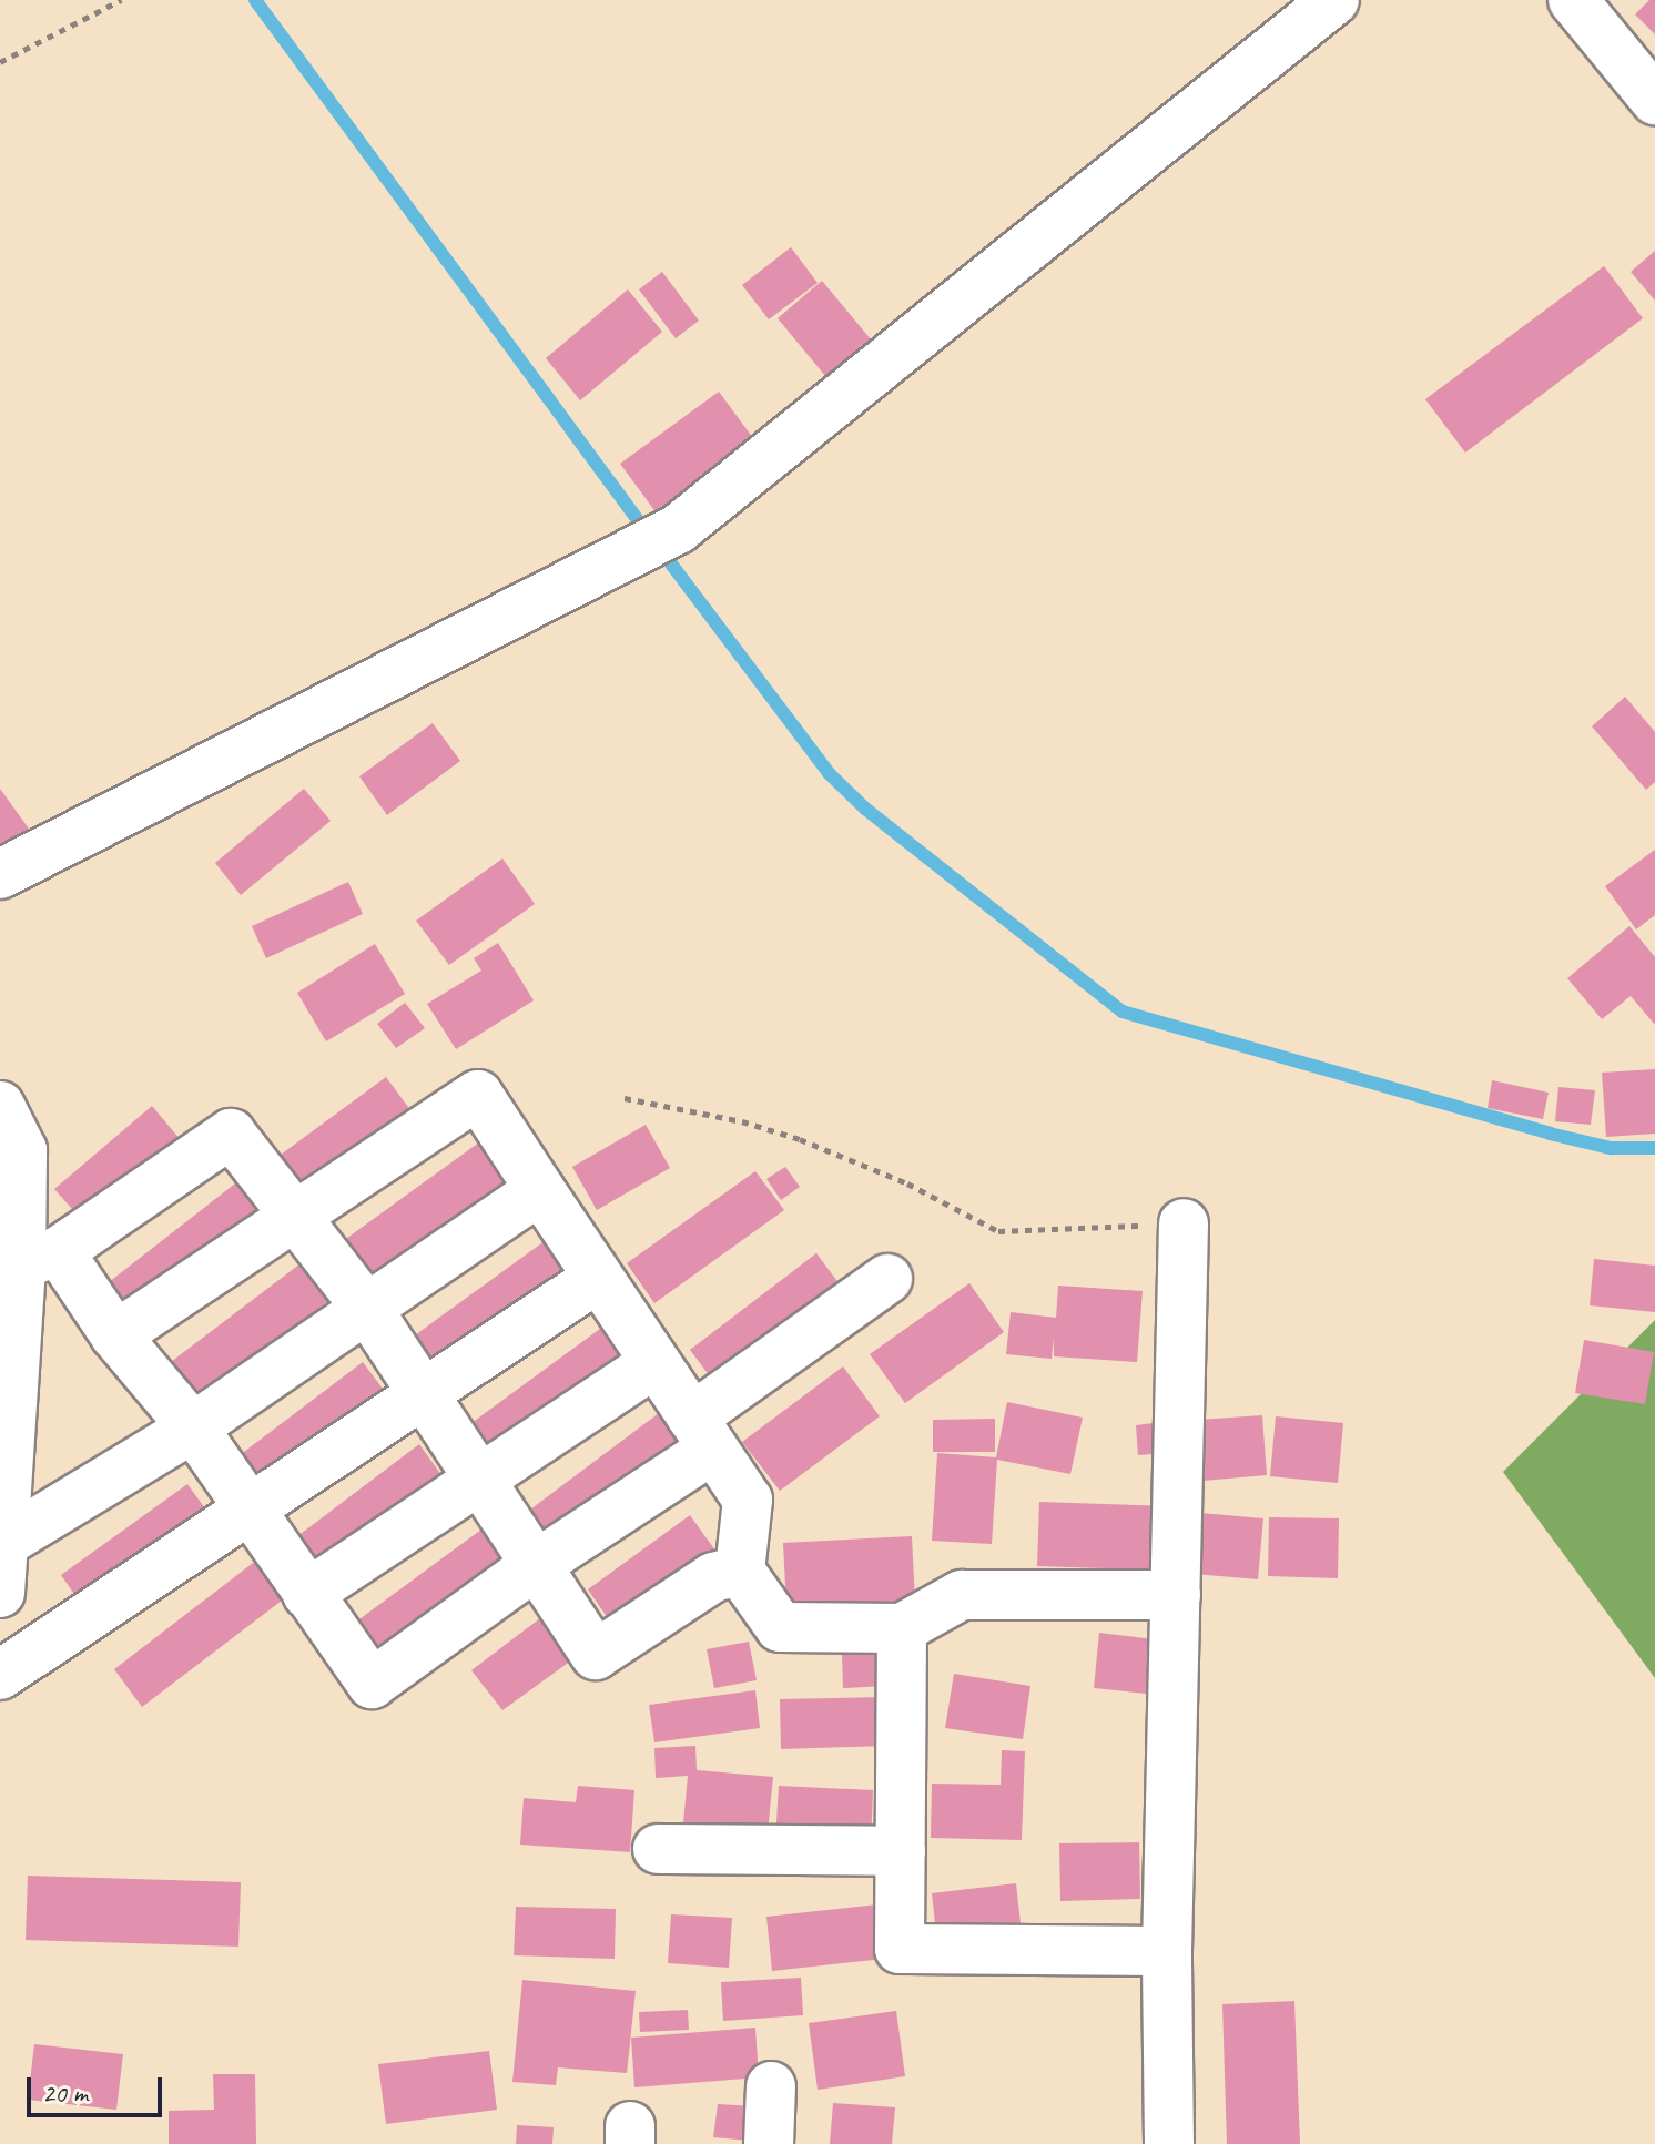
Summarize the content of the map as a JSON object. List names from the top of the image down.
{
  "scale_bar": "20 m"
}
